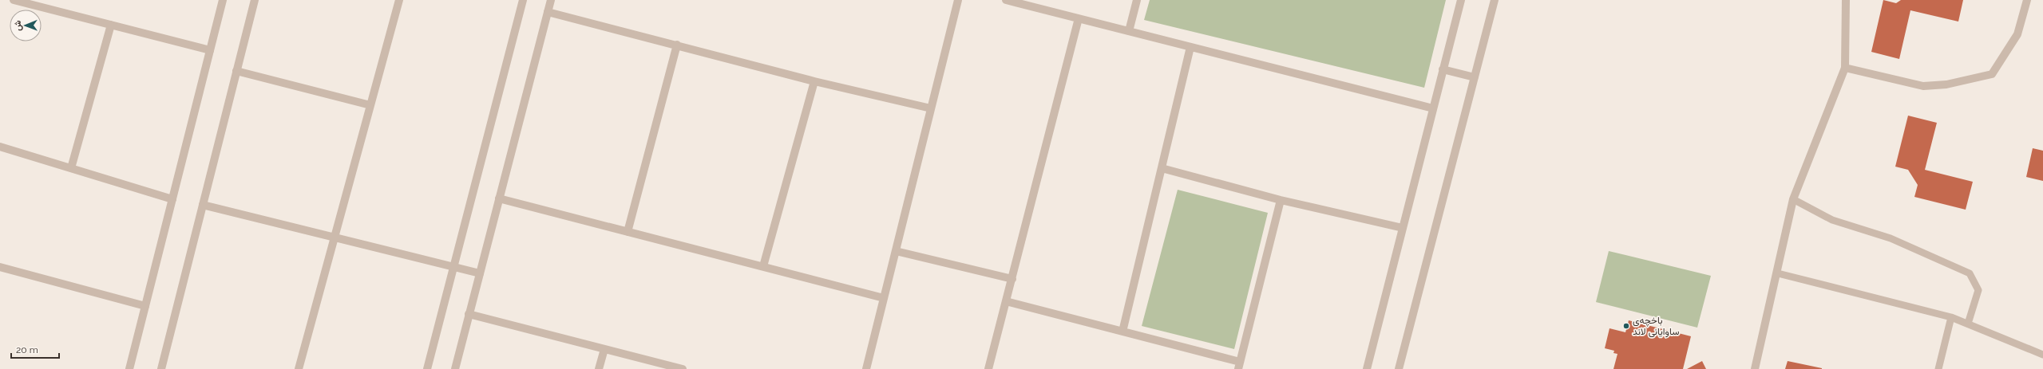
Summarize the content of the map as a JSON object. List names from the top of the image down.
{
  "places": ["باخچەی ساوایانی لاند"],
  "scale_bar": "20 m",
  "north": "left"
}
